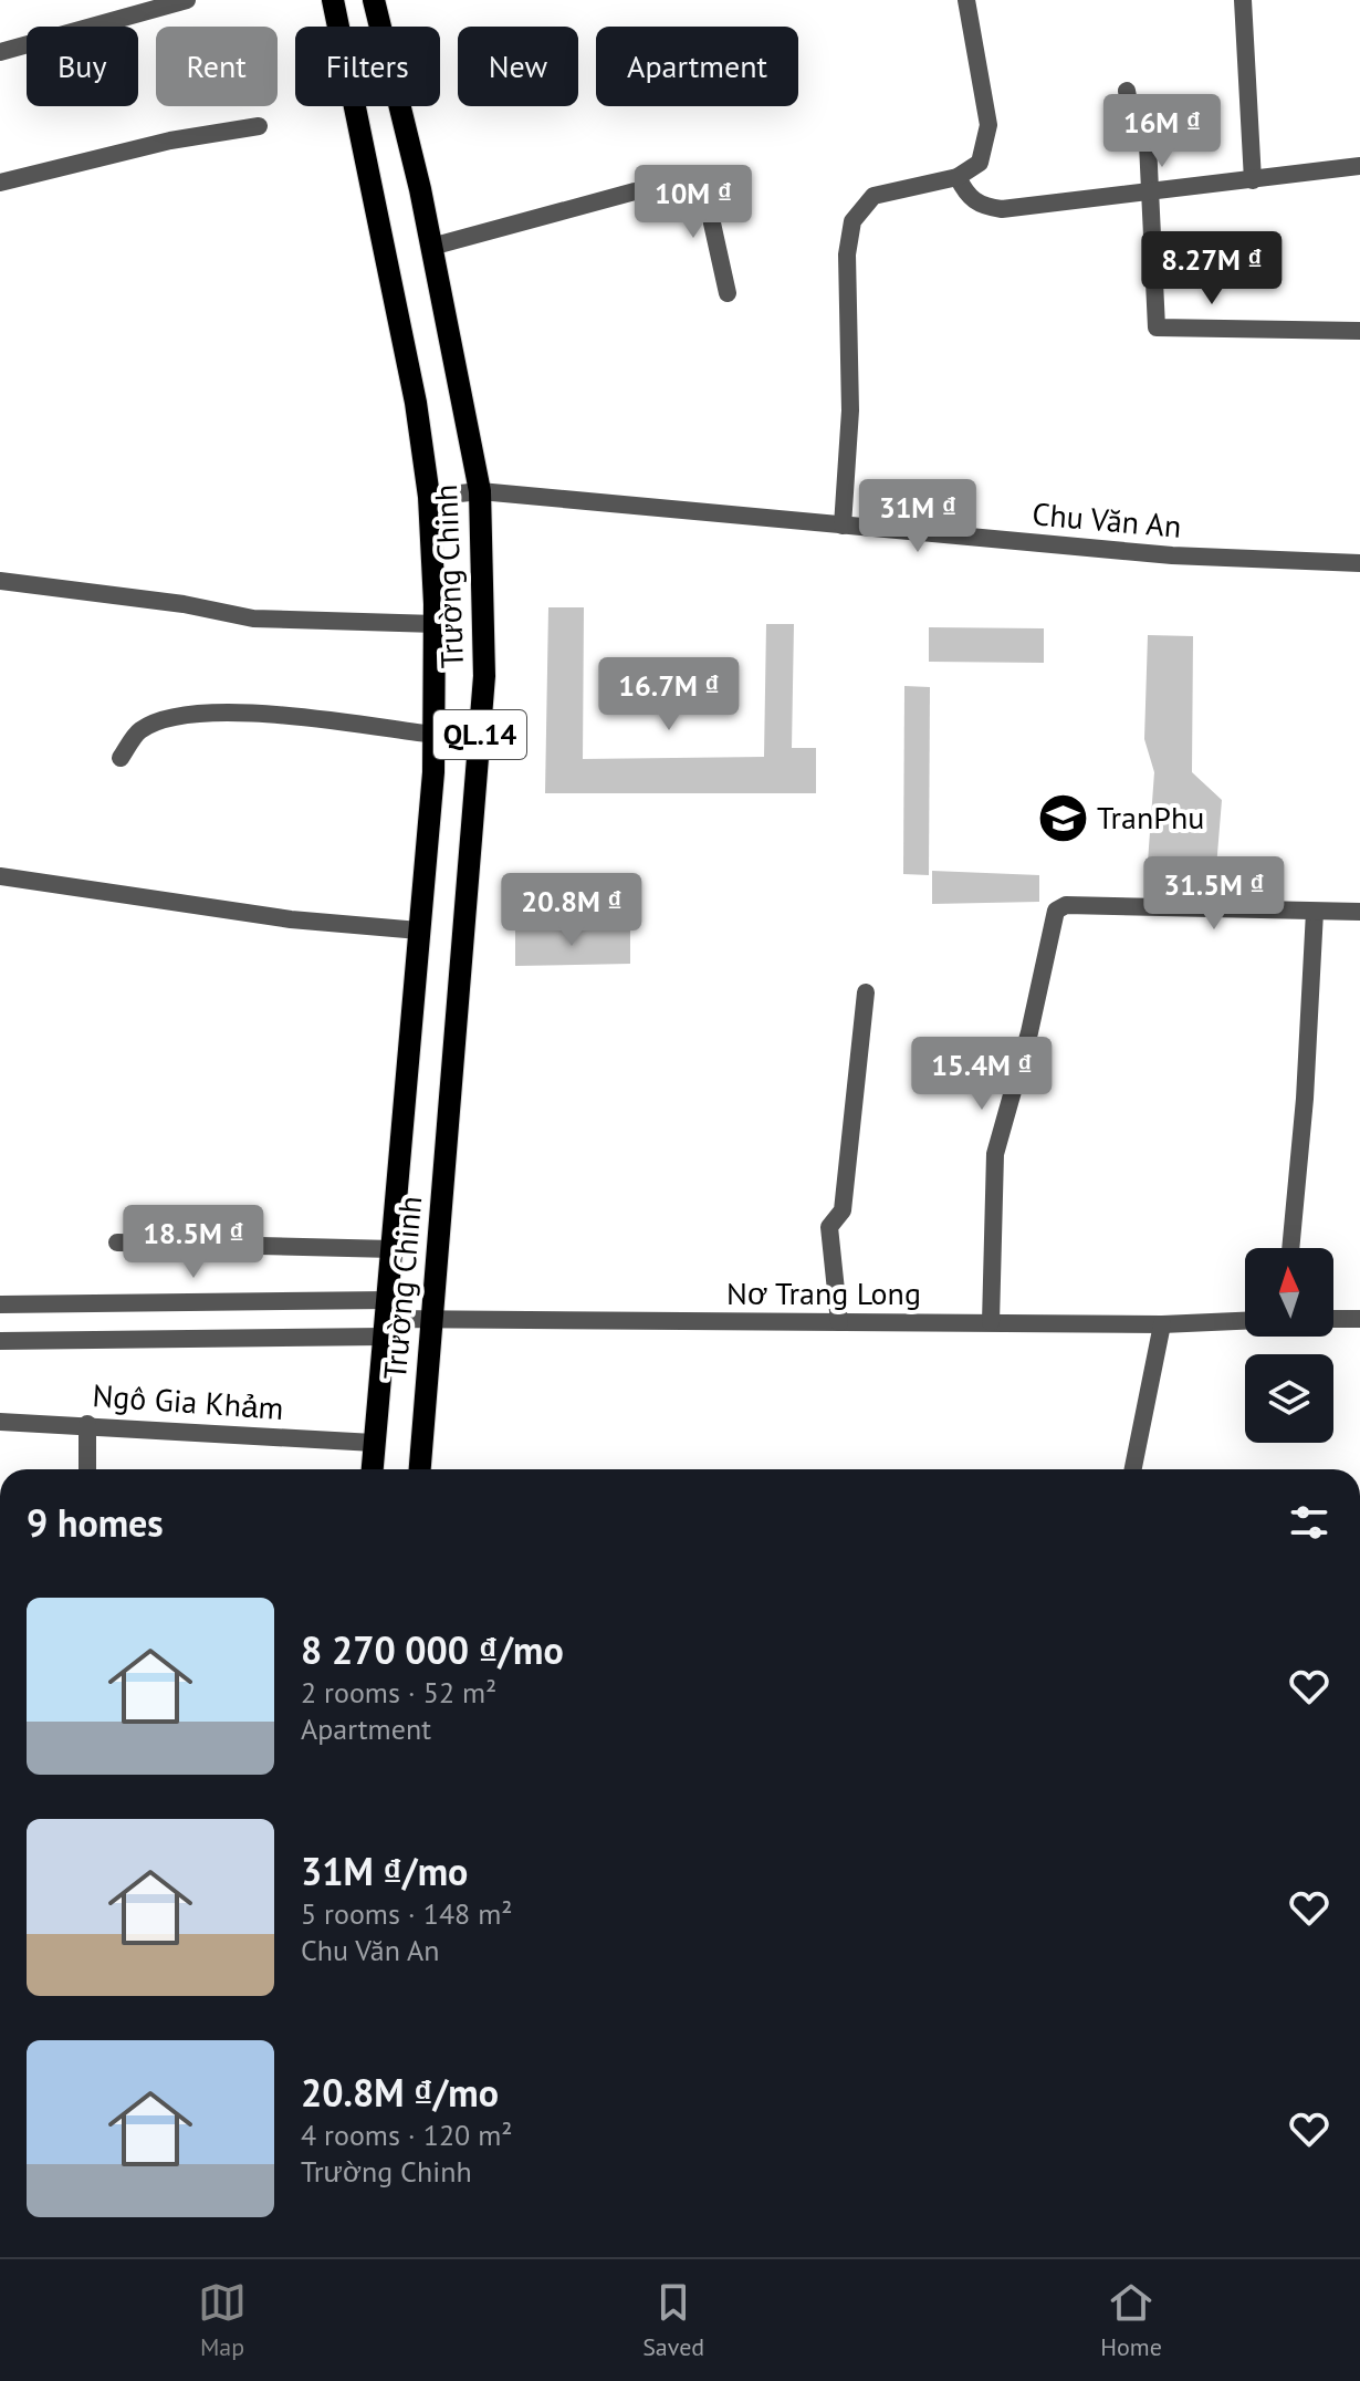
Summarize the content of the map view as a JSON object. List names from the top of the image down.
{
  "streets": {
    "main road": ["Trường Chinh", "QL.14"],
    "street": ["Chu Văn An", "Nơ Trang Long", "Ngô Gia Khảm"]
  },
  "crossings": [
    ["Chu Văn An", "Trường Chinh"],
    ["Trường Chinh", "Nơ Trang Long"],
    ["Trường Chinh", "Ngô Gia Khảm"]
  ],
  "places": {
    "school or university": ["TranPhu"]
  },
  "north": "top",
  "page": {
    "chip": [
      "Buy",
      "Rent",
      "Filters",
      "New",
      "Apartment"
    ],
    "price": [
      "16M ₫",
      "10M ₫",
      "8.27M ₫",
      "31M ₫",
      "16.7M ₫",
      "31.5M ₫",
      "20.8M ₫",
      "15.4M ₫",
      "18.5M ₫"
    ],
    "heading": "9 homes",
    "list": [
      {
        "name": "8 270 000 ₫/mo",
        "note": "2 rooms · 52 m² · Apartment"
      },
      {
        "name": "31M ₫/mo",
        "note": "5 rooms · 148 m² · Chu Văn An"
      },
      {
        "name": "20.8M ₫/mo",
        "note": "4 rooms · 120 m² · Trường Chinh"
      }
    ],
    "tabs": ["Map", "Saved", "Home"]
  }
}
